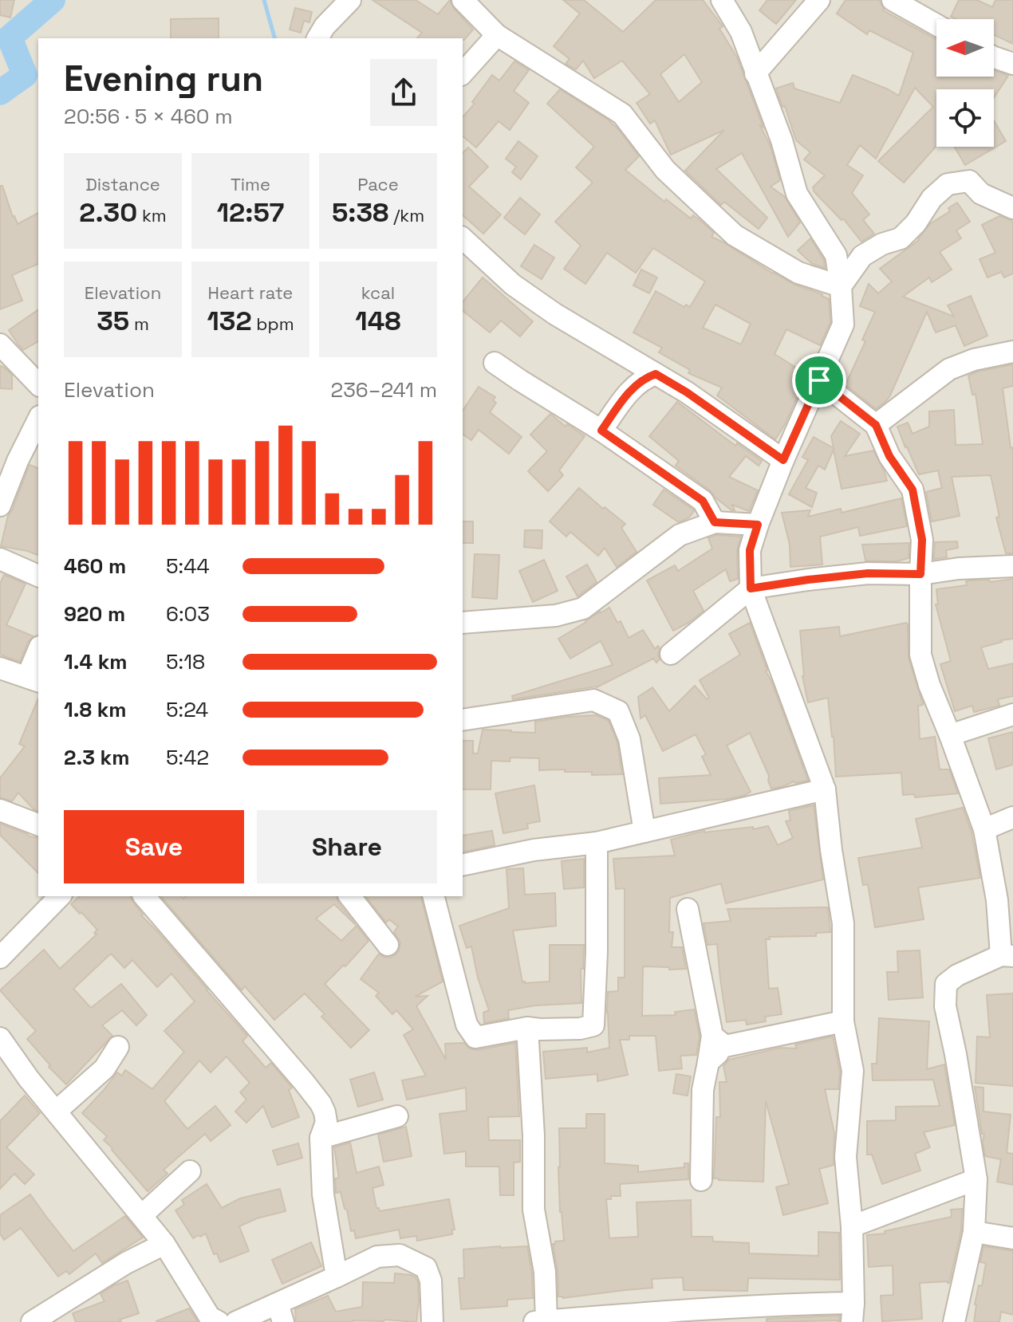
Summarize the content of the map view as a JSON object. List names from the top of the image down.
{
  "north": "left",
  "page": {
    "heading": ["Evening run", "20:56 · 5 × 460 m"],
    "stats": [
      ["Distance", "2.30 km"],
      ["Time", "12:57"],
      ["Pace", "5:38 /km"],
      ["Elevation", "35 m"],
      ["Heart rate", "132 bpm"],
      ["kcal", "148"]
    ],
    "chart": ["Elevation", "236–241 m"],
    "list": [
      {
        "name": "460 m",
        "note": "5:44"
      },
      {
        "name": "920 m",
        "note": "6:03"
      },
      {
        "name": "1.4 km",
        "note": "5:18"
      },
      {
        "name": "1.8 km",
        "note": "5:24"
      },
      {
        "name": "2.3 km",
        "note": "5:42"
      }
    ],
    "buttons": ["Save", "Share"]
  }
}
